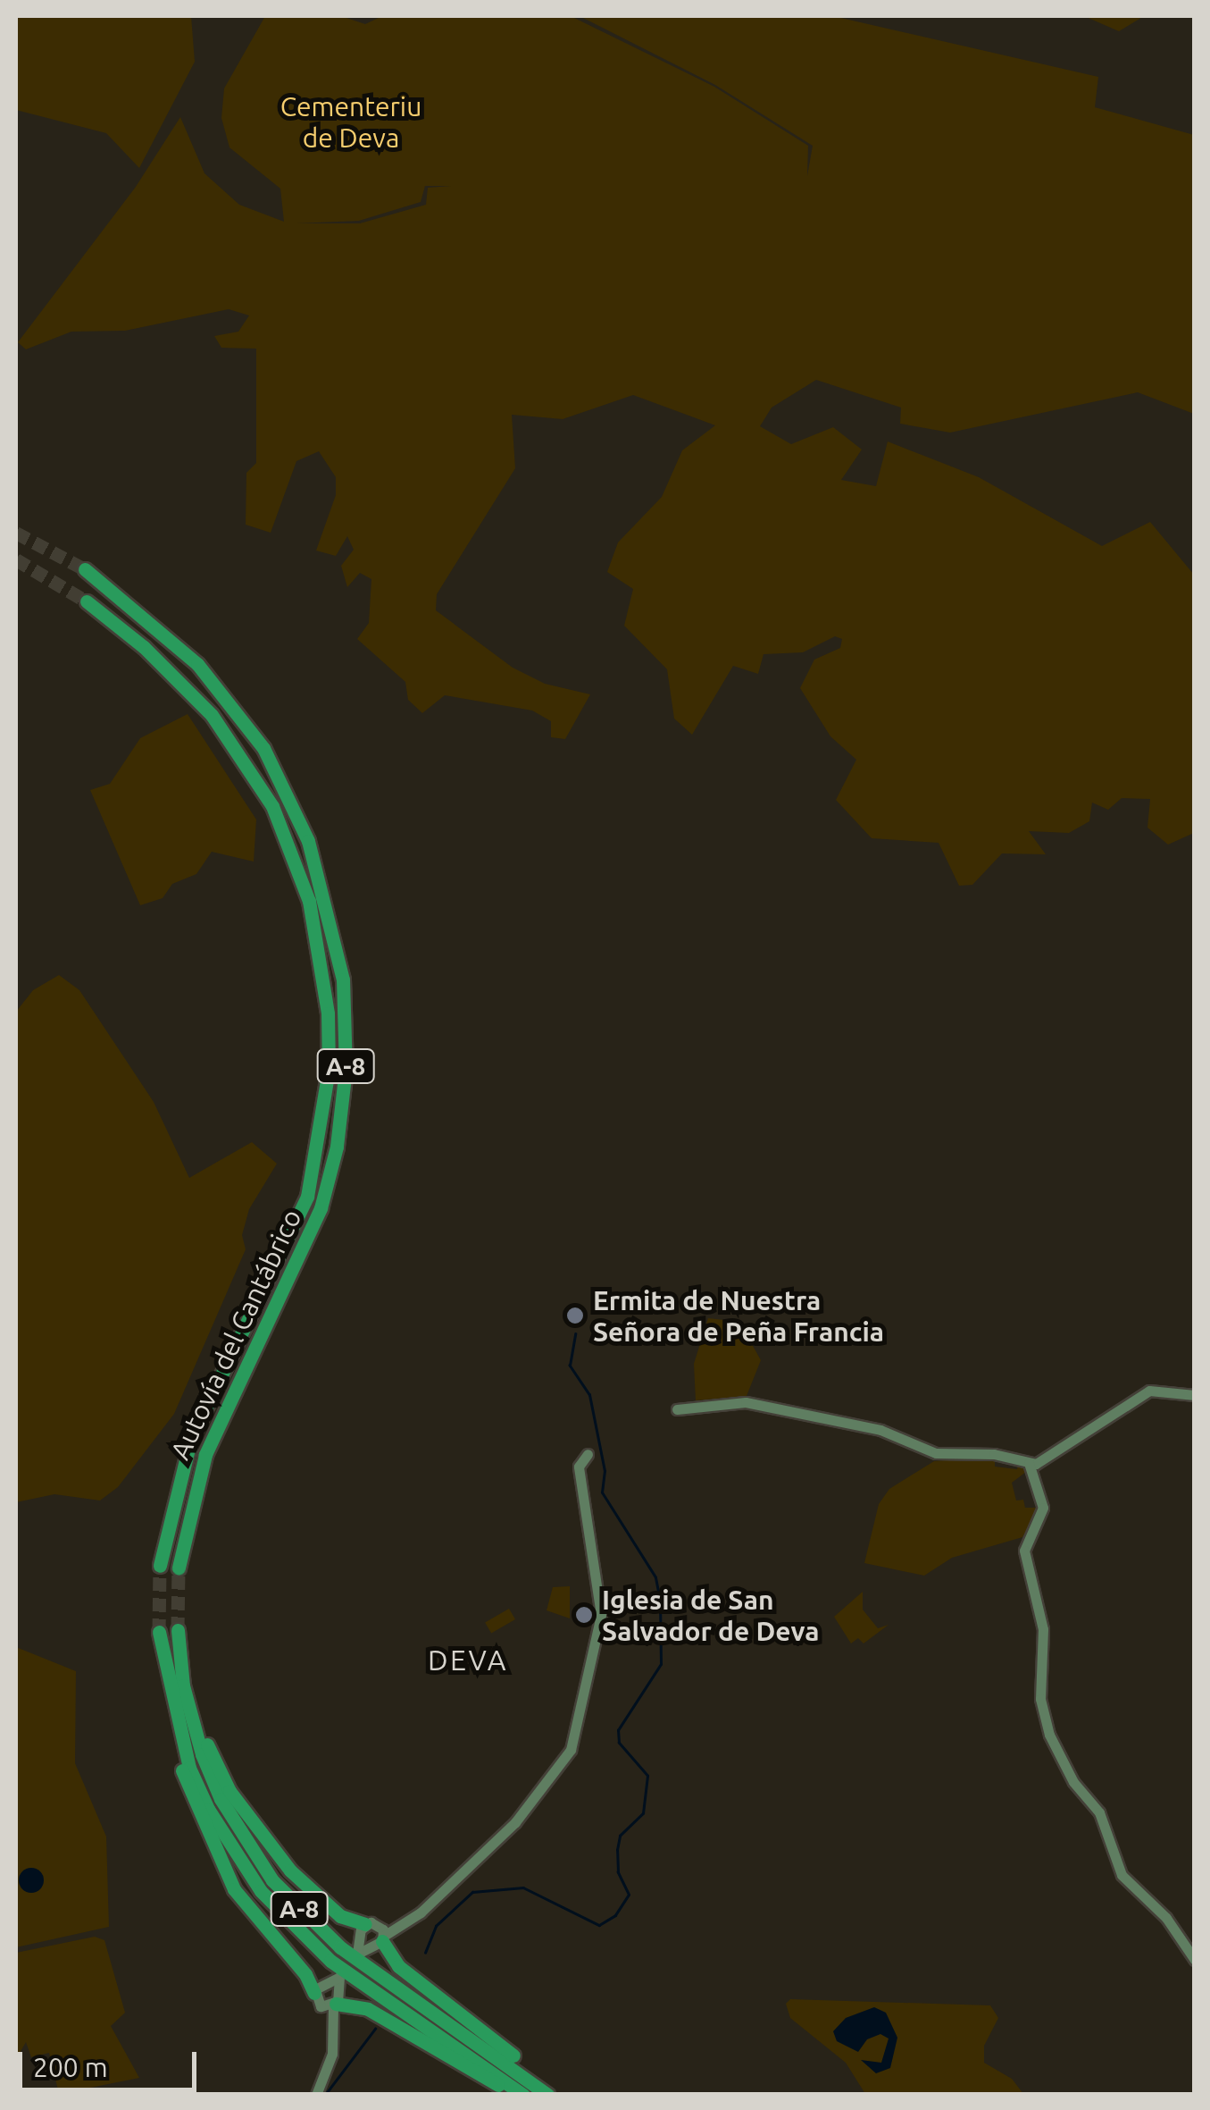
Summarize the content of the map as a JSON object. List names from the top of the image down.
{
  "streets": {
    "highway": ["A-8", "Autovía del Cantábrico"]
  },
  "districts": ["DEVA"],
  "parks": ["Cementeriu de Deva"],
  "places": ["Ermita de Nuestra Señora de Peña Francia", "Iglesia de San Salvador de Deva"],
  "scale_bar": "200 m"
}
